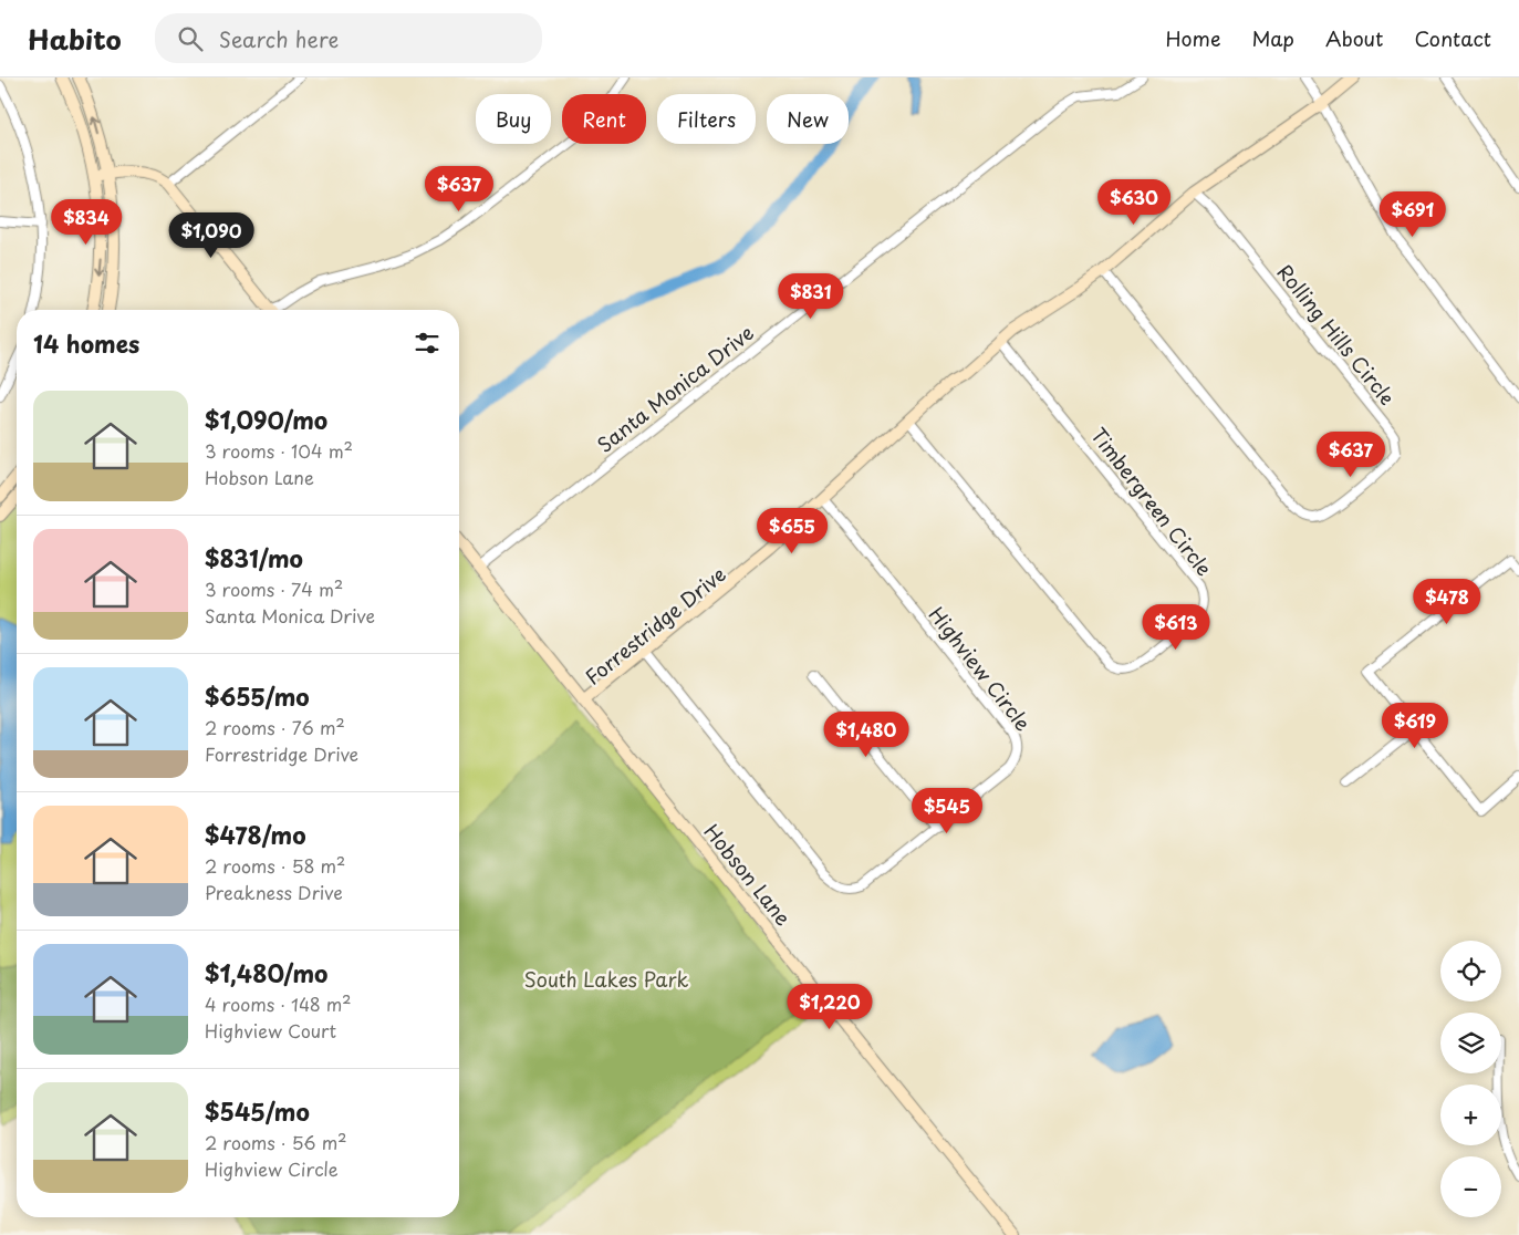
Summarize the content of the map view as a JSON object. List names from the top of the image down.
{
  "streets": {
    "street": [
      "Rolling Hills Circle",
      "Santa Monica Drive",
      "Timbergreen Circle",
      "Forrestridge Drive",
      "Highview Circle",
      "Hobson Lane"
    ]
  },
  "crossings": [
    ["Rolling Hills Circle", "Forrestridge Drive"],
    ["Santa Monica Drive", "Hobson Lane"],
    ["Timbergreen Circle", "Forrestridge Drive"],
    ["Forrestridge Drive", "Highview Circle"],
    ["Forrestridge Drive", "Hobson Lane"]
  ],
  "parks": ["South Lakes Park"],
  "page": {
    "header": "Habito",
    "search": "Search here",
    "nav": [
      "Home",
      "Map",
      "About",
      "Contact"
    ],
    "chip": [
      "Buy",
      "Rent",
      "Filters",
      "New"
    ],
    "price": [
      "$637",
      "$630",
      "$691",
      "$834",
      "$1,090",
      "$831",
      "$637",
      "$655",
      "$478",
      "$613",
      "$619",
      "$1,480",
      "$545",
      "$1,220"
    ],
    "heading": "14 homes",
    "list": [
      {
        "name": "$1,090/mo",
        "note": "3 rooms · 104 m² · Hobson Lane"
      },
      {
        "name": "$831/mo",
        "note": "3 rooms · 74 m² · Santa Monica Drive"
      },
      {
        "name": "$655/mo",
        "note": "2 rooms · 76 m² · Forrestridge Drive"
      },
      {
        "name": "$478/mo",
        "note": "2 rooms · 58 m² · Preakness Drive"
      },
      {
        "name": "$1,480/mo",
        "note": "4 rooms · 148 m² · Highview Court"
      },
      {
        "name": "$545/mo",
        "note": "2 rooms · 56 m² · Highview Circle"
      }
    ],
    "map_buttons": ["+", "−"]
  }
}
